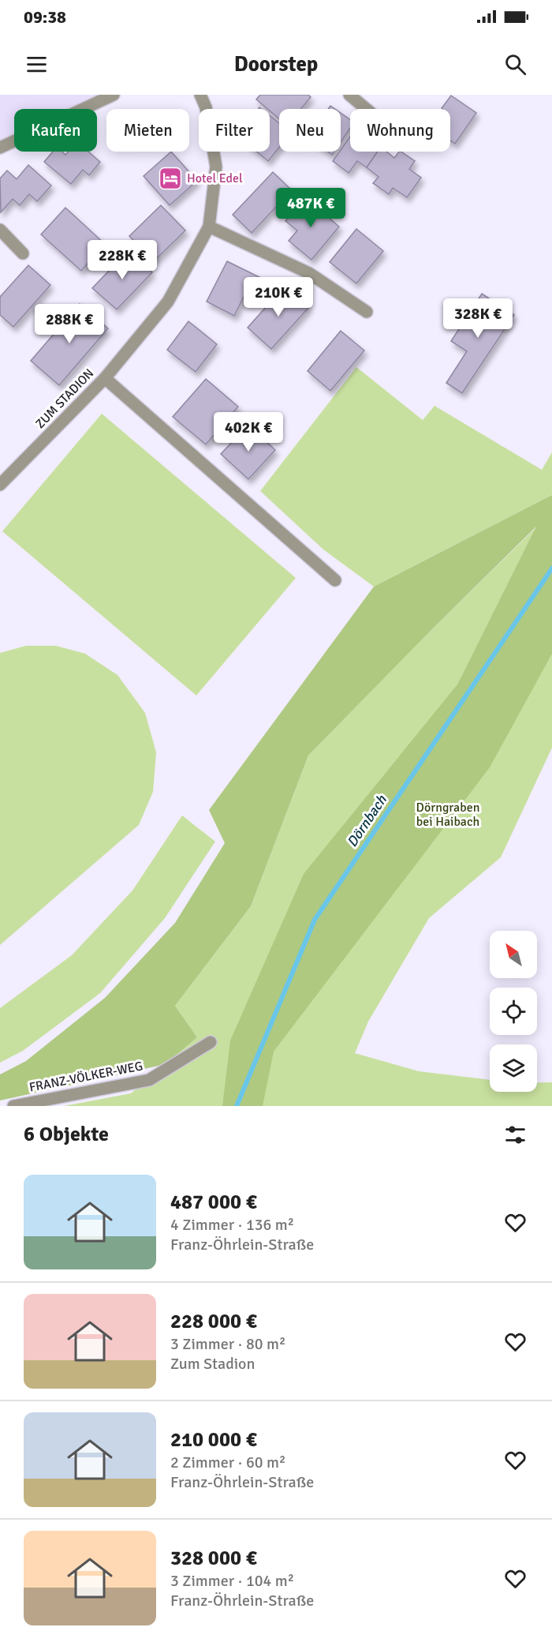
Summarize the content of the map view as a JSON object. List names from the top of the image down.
{
  "streets": {
    "street": ["ZUM STADION", "FRANZ-VÖLKER-WEG"]
  },
  "water": ["Dörnbach"],
  "parks": ["Dörngraben bei Haibach"],
  "places": {
    "hotel": ["Hotel Edel"]
  },
  "north": "top left",
  "page": {
    "status": "09:38",
    "header": "Doorstep",
    "chip": [
      "Kaufen",
      "Mieten",
      "Filter",
      "Neu",
      "Wohnung"
    ],
    "price": [
      "487K €",
      "228K €",
      "210K €",
      "328K €",
      "288K €",
      "402K €"
    ],
    "heading": "6 Objekte",
    "list": [
      {
        "name": "487 000 €",
        "note": "4 Zimmer · 136 m² · Franz-Öhrlein-Straße"
      },
      {
        "name": "228 000 €",
        "note": "3 Zimmer · 80 m² · Zum Stadion"
      },
      {
        "name": "210 000 €",
        "note": "2 Zimmer · 60 m² · Franz-Öhrlein-Straße"
      },
      {
        "name": "328 000 €",
        "note": "3 Zimmer · 104 m² · Franz-Öhrlein-Straße"
      }
    ]
  }
}
